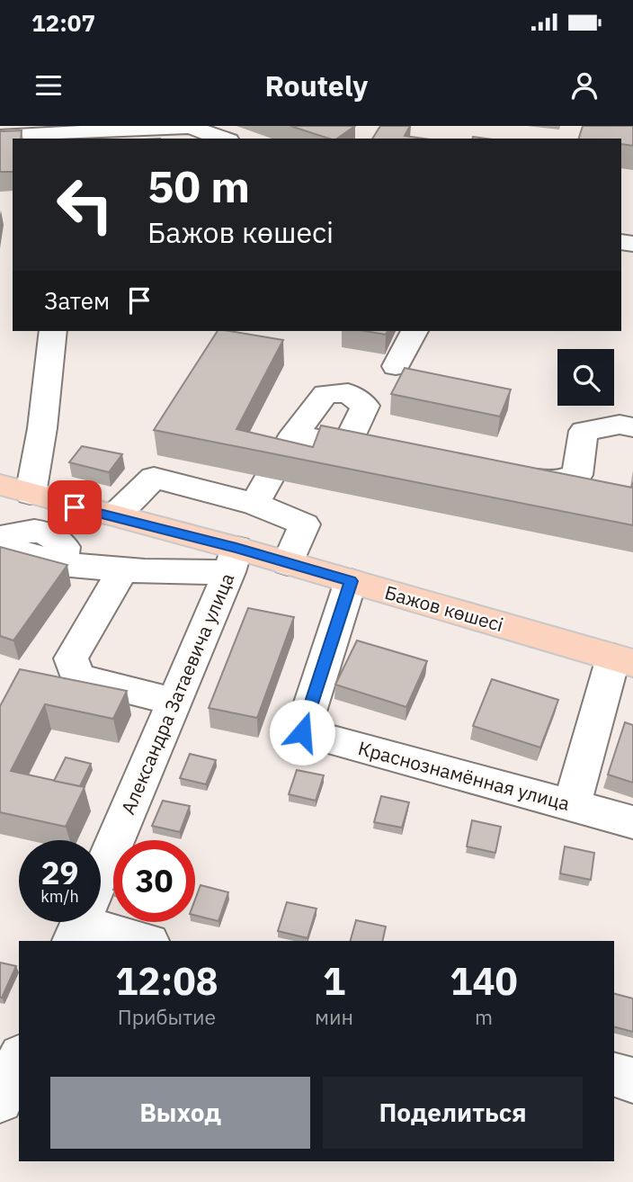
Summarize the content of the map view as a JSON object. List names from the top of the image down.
{
  "streets": {
    "main road": ["Бажов көшесі"],
    "street": ["Александра Затаевича улица", "Краснознамённая улица"]
  },
  "crossings": [
    ["Бажов көшесі", "Александра Затаевича улица"],
    ["Бажов көшесі", "Краснознамённая улица"]
  ],
  "page": {
    "status": "12:07",
    "header": "Routely",
    "turn": ["50 m", "Бажов көшесі"],
    "then": "Затем",
    "speed": "29 km/h",
    "limit": "30",
    "eta": [
      "12:08",
      "Прибытие",
      "1",
      "мин",
      "140",
      "m"
    ],
    "buttons": ["Выход", "Поделиться"]
  }
}
